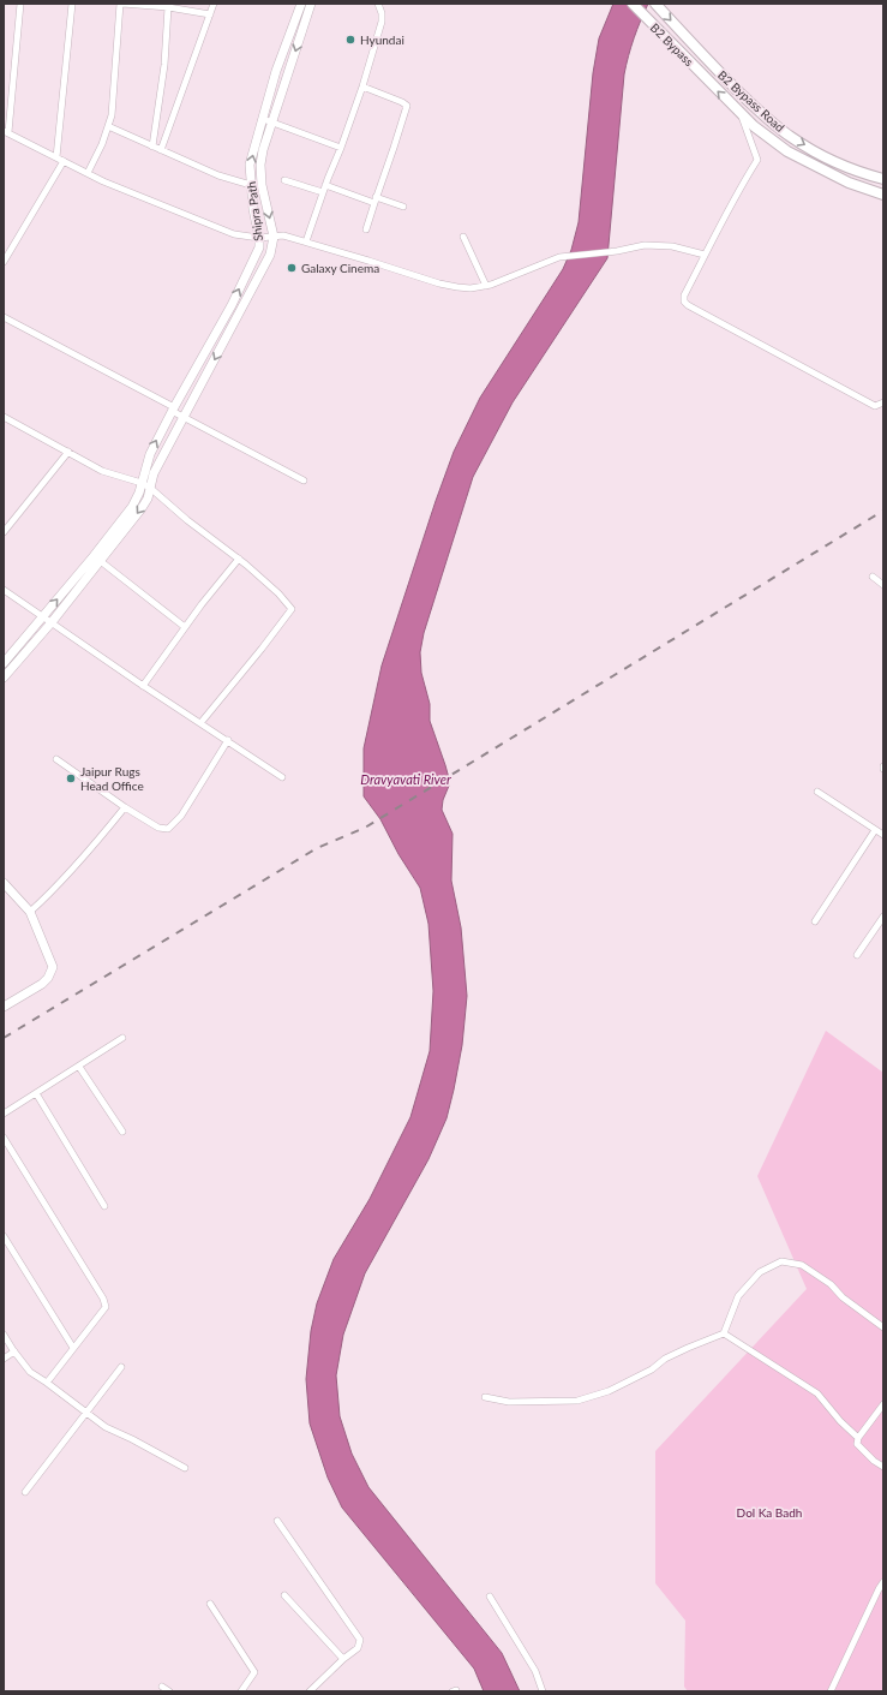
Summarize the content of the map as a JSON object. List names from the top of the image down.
{
  "streets": {
    "main road": ["B2 Bypass", "B2 Bypass Road"],
    "street": ["Shipra Path"]
  },
  "one_way": ["B2 Bypass", "B2 Bypass Road"],
  "water": ["Dravyavati River"],
  "parks": ["Dol Ka Badh"],
  "places": ["Hyundai", "Galaxy Cinema", "Jaipur Rugs Head Office"]
}
